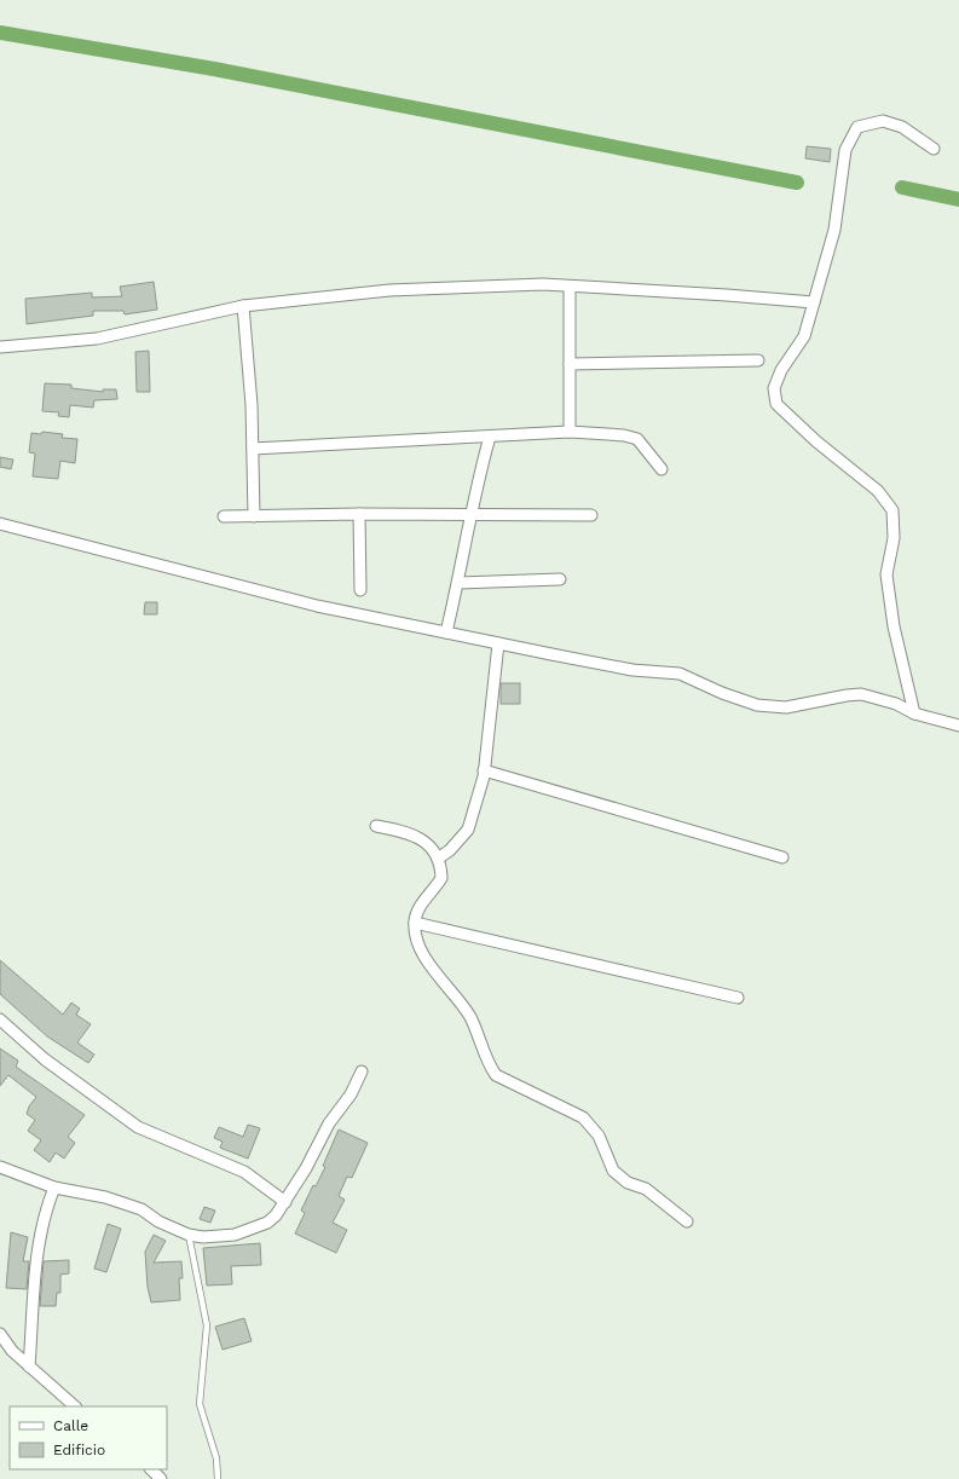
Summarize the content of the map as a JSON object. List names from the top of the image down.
{
  "legend": ["Calle", "Edificio"]
}
